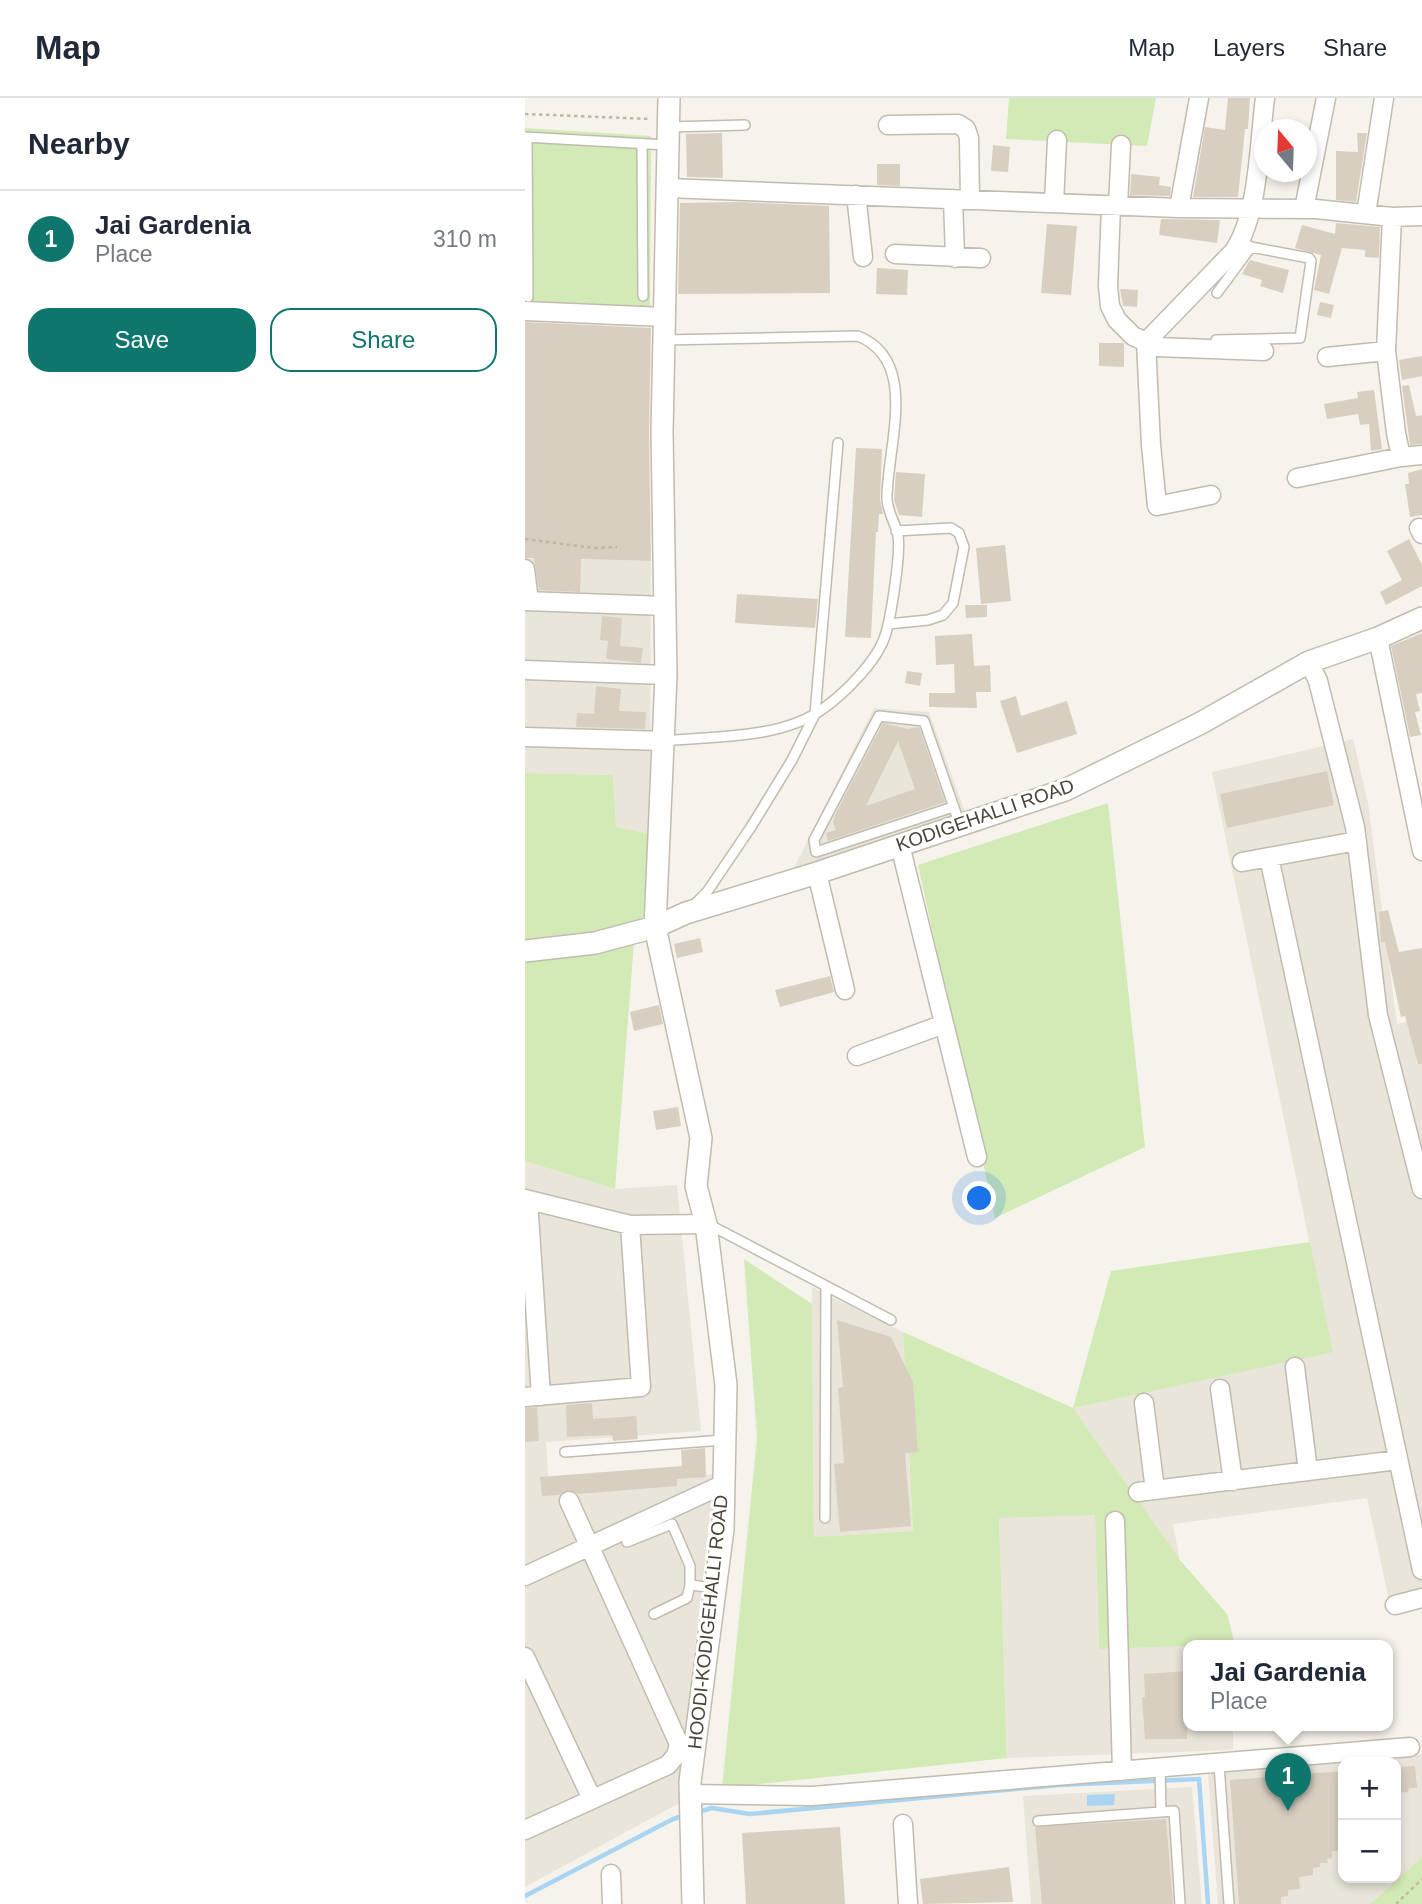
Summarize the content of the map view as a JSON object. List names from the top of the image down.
{
  "streets": {
    "street": ["KODIGEHALLI ROAD", "HOODI-KODIGEHALLI ROAD"]
  },
  "crossings": [
    ["KODIGEHALLI ROAD", "HOODI-KODIGEHALLI ROAD"]
  ],
  "north": "top",
  "page": {
    "header": "Map",
    "nav": ["Map", "Layers", "Share"],
    "heading": "Nearby",
    "list": [
      {
        "mark": "1",
        "name": "Jai Gardenia",
        "note": "Place",
        "value": "310 m"
      }
    ],
    "buttons": ["Save", "Share"],
    "popup": ["Jai Gardenia", "Place"],
    "pins": "1",
    "map_buttons": ["+", "−"]
  }
}
